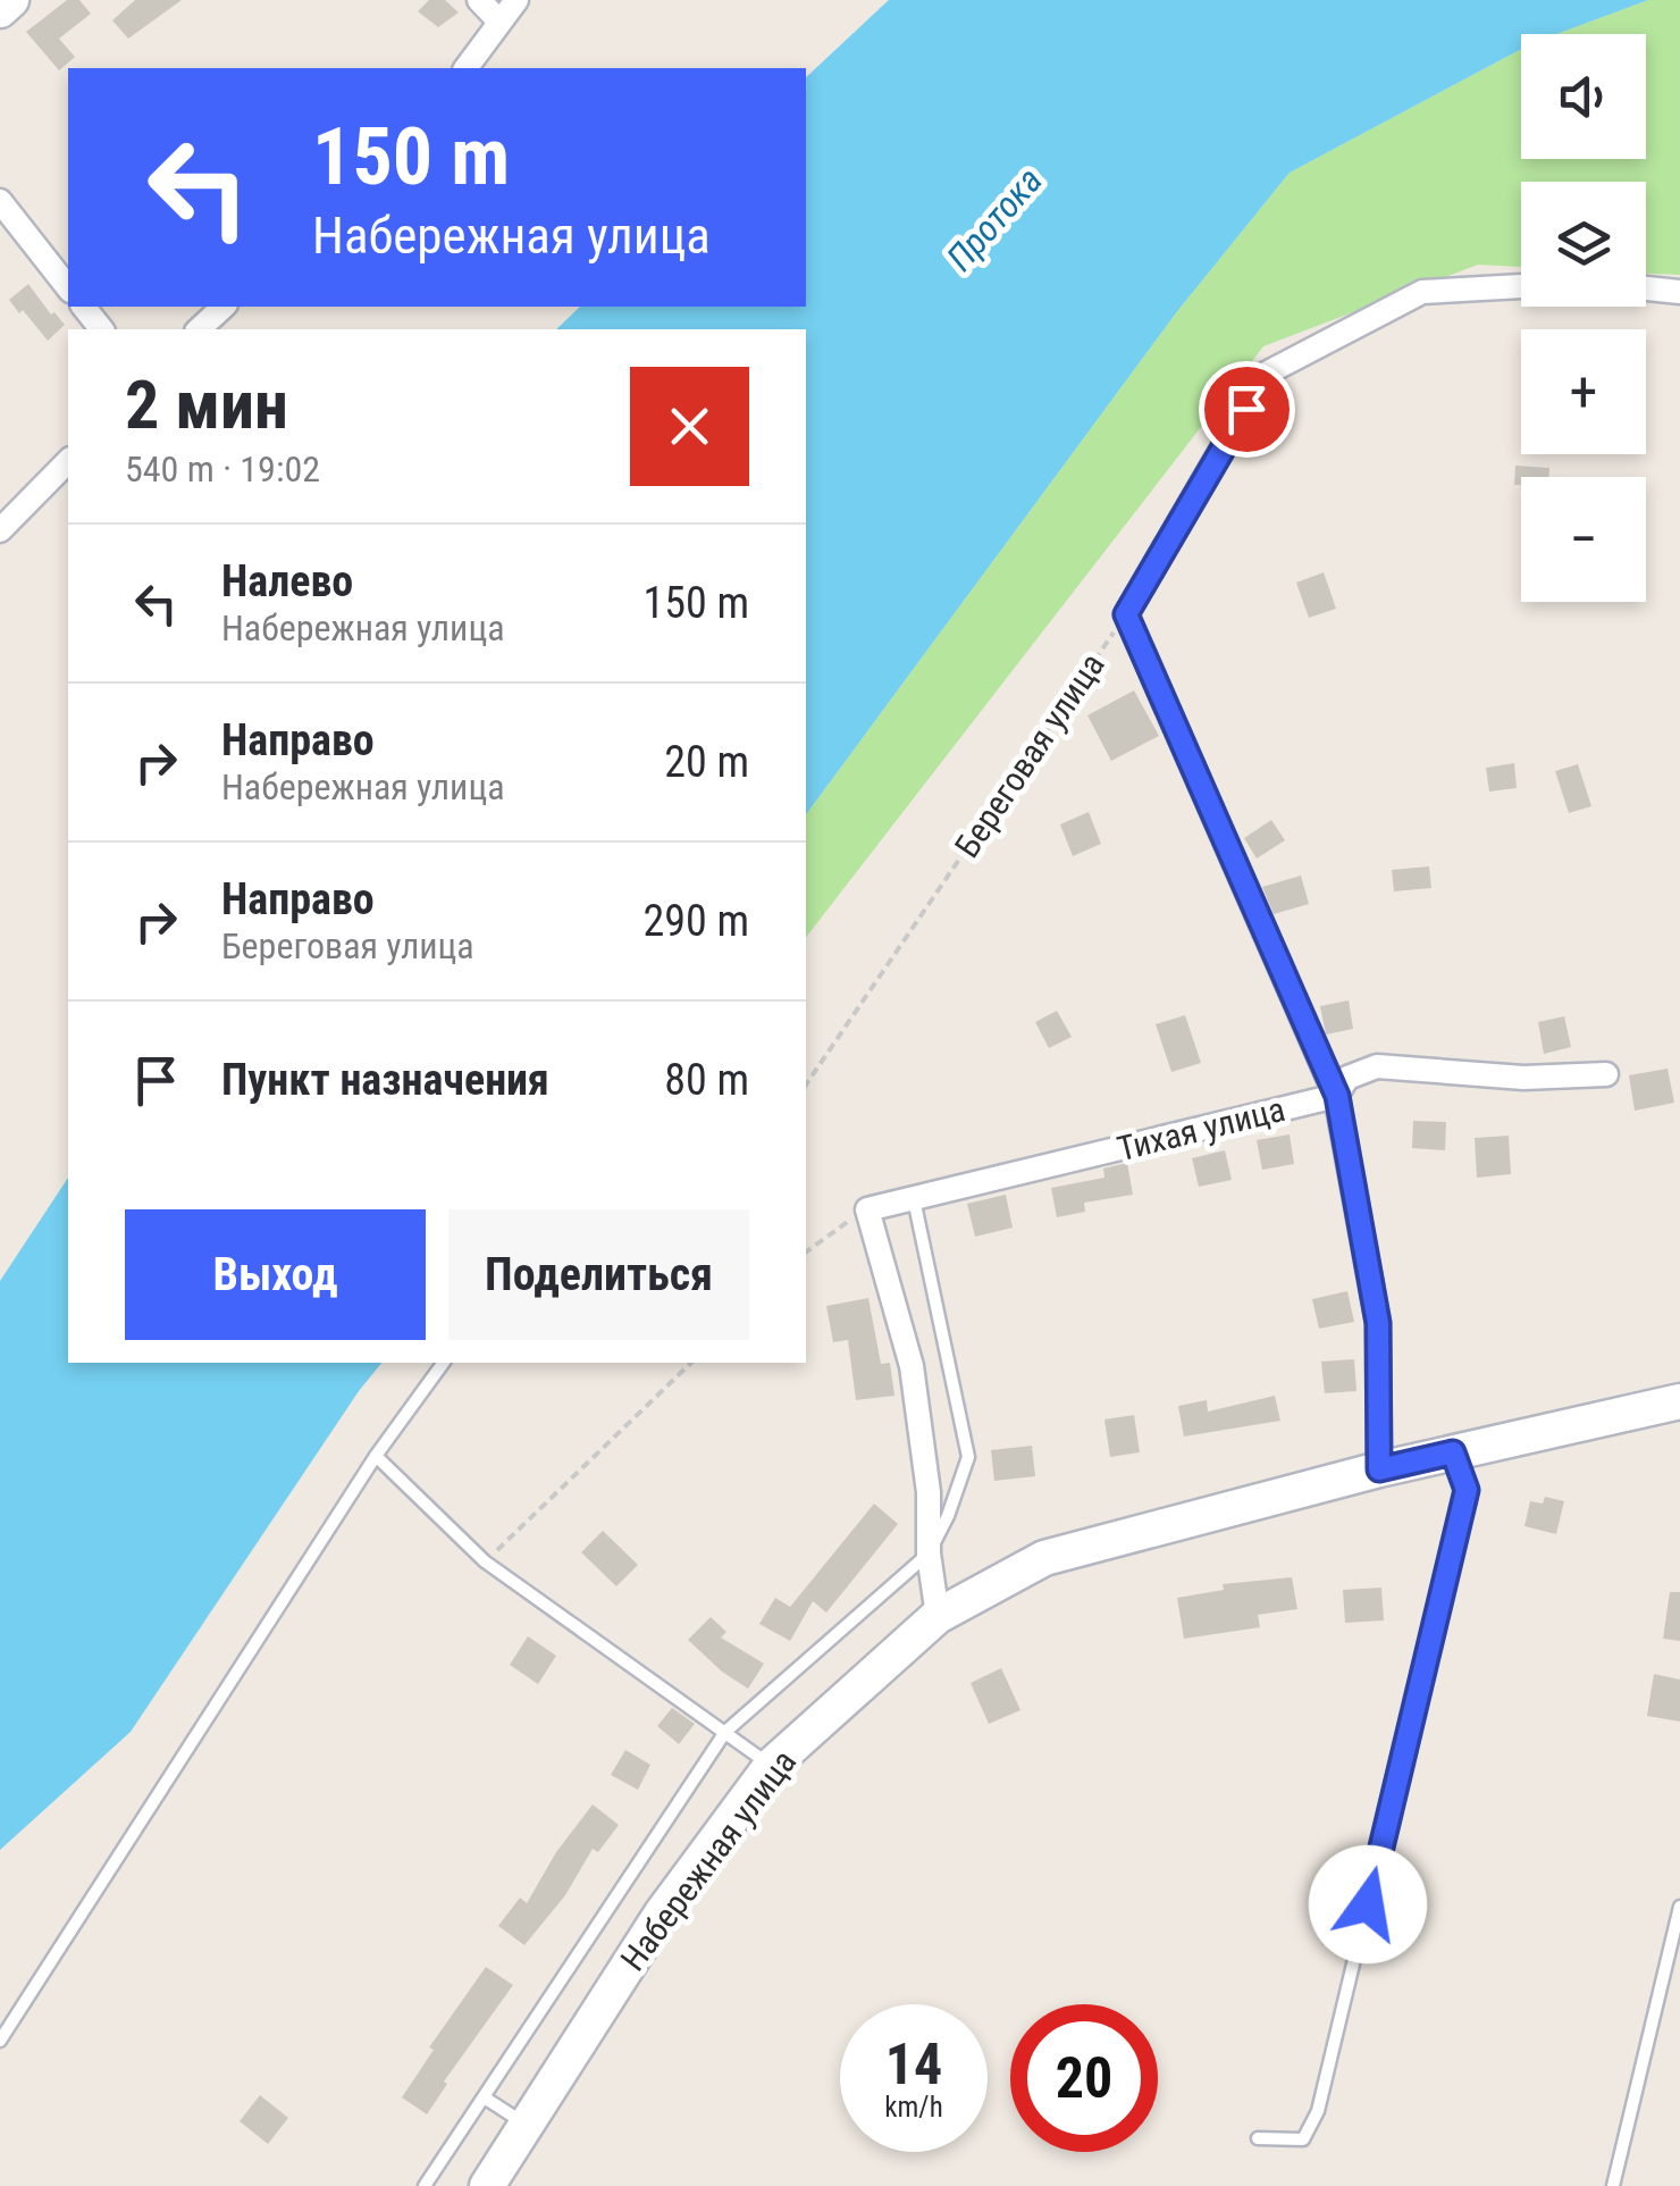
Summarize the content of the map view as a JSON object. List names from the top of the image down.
{
  "streets": {
    "street": ["Тихая улица", "Набережная улица"],
    "path": ["Береговая улица"]
  },
  "water": ["Протока"],
  "page": {
    "map_buttons": ["+", "−"],
    "turn": ["150 m", "Набережная улица"],
    "heading": ["2 мин", "540 m · 19:02"],
    "list": [
      {
        "name": "Налево",
        "note": "Набережная улица",
        "value": "150 m"
      },
      {
        "name": "Направо",
        "note": "Набережная улица",
        "value": "20 m"
      },
      {
        "name": "Направо",
        "note": "Береговая улица",
        "value": "290 m"
      },
      {
        "name": "Пункт назначения",
        "value": "80 m"
      }
    ],
    "buttons": ["Выход", "Поделиться"],
    "speed": "14 km/h",
    "limit": "20"
  }
}
